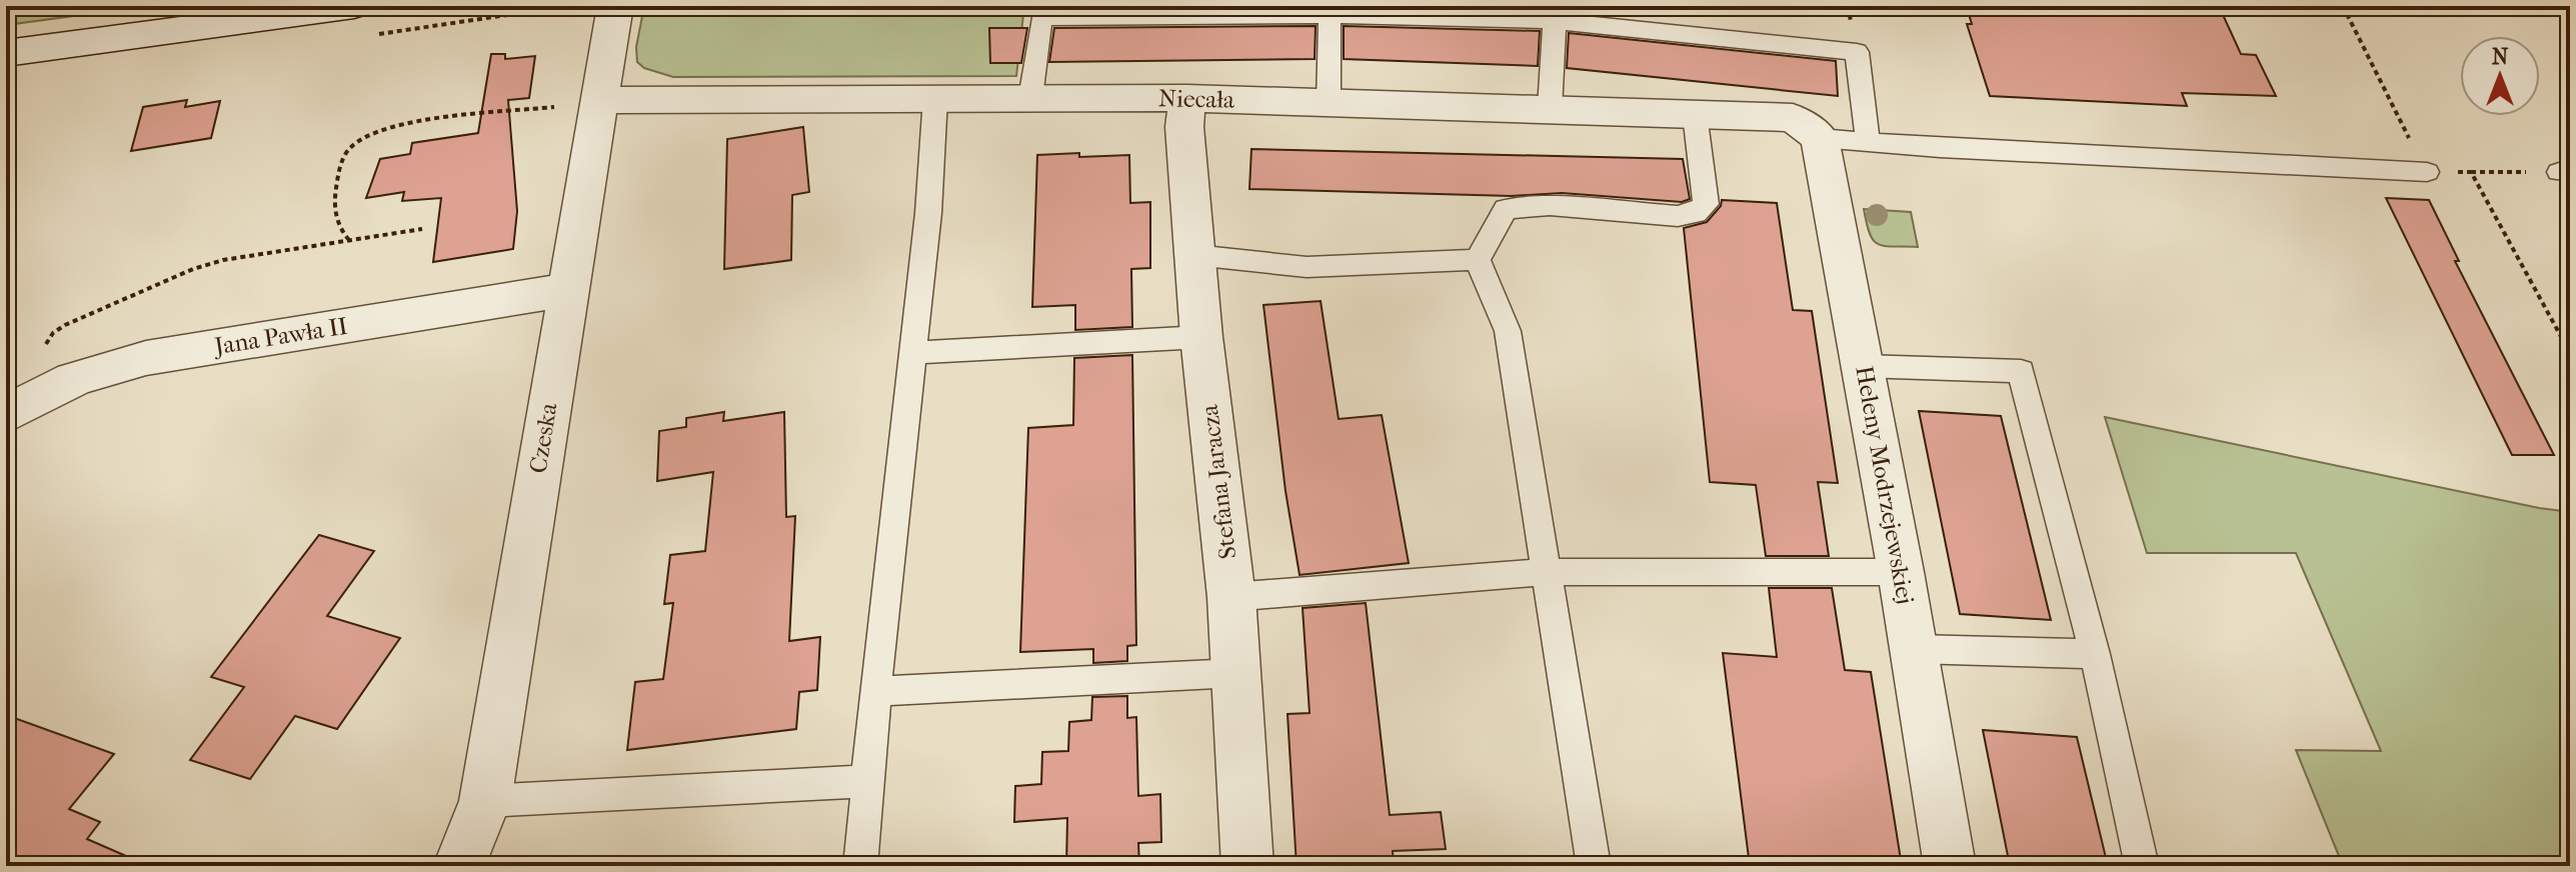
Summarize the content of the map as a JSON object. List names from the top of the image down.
{
  "streets": {
    "street": [
      "Niecała",
      "Jana Pawła II",
      "Czeska",
      "Stefana Jaracza",
      "Heleny Modrzejewskiej"
    ]
  },
  "crossings": [
    ["Niecała", "Czeska"],
    ["Niecała", "Stefana Jaracza"],
    ["Niecała", "Heleny Modrzejewskiej"],
    ["Jana Pawła II", "Czeska"]
  ],
  "north": "top"
}
